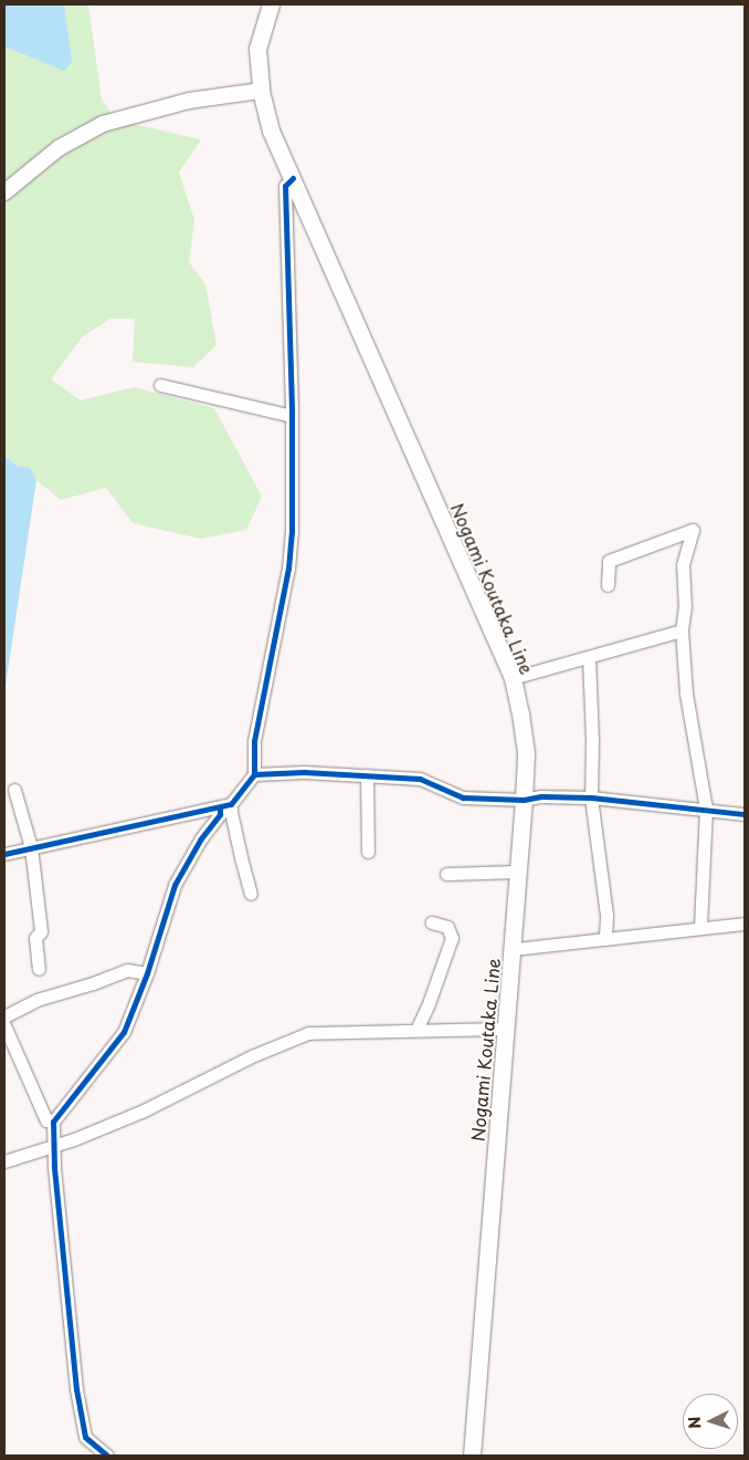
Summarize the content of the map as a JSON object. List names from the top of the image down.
{
  "streets": {
    "main road": ["Nogami Koutaka Line"]
  },
  "north": "left"
}
